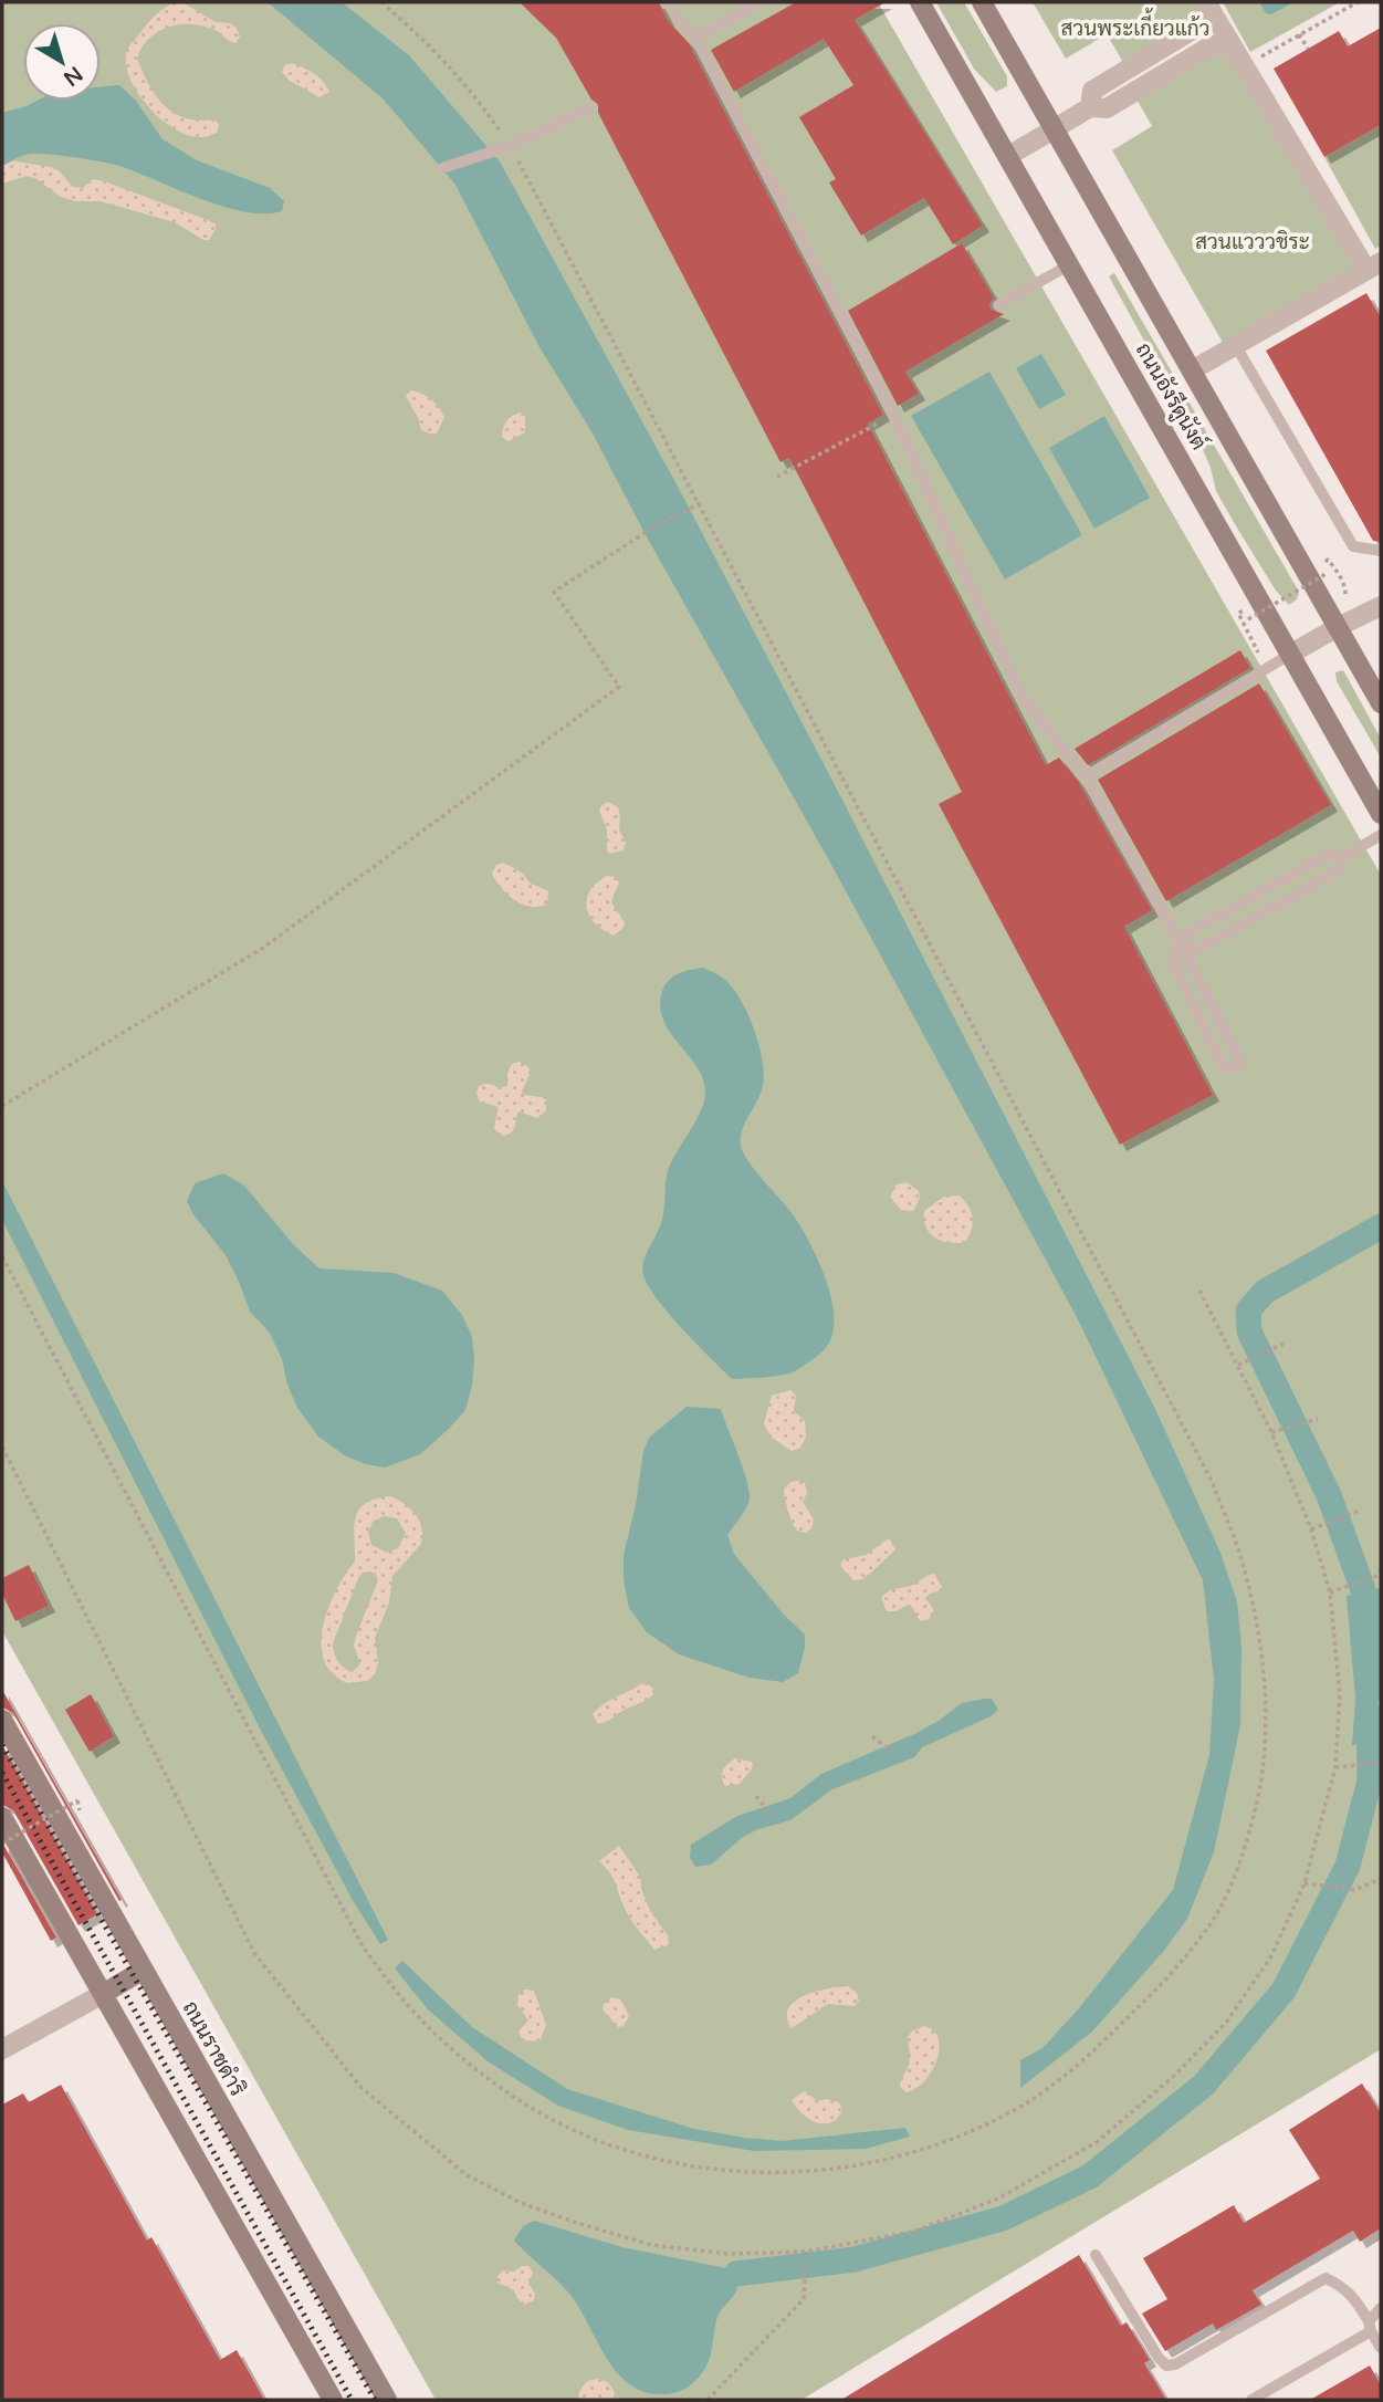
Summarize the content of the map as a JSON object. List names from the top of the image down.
{
  "streets": {
    "main road": ["ถนนอังรีดูนังต์", "ถนนราชดำริ"]
  },
  "parks": ["สวนพระเกี้ยวแก้ว", "สวนแวววชิระ"],
  "north": "bottom right"
}
